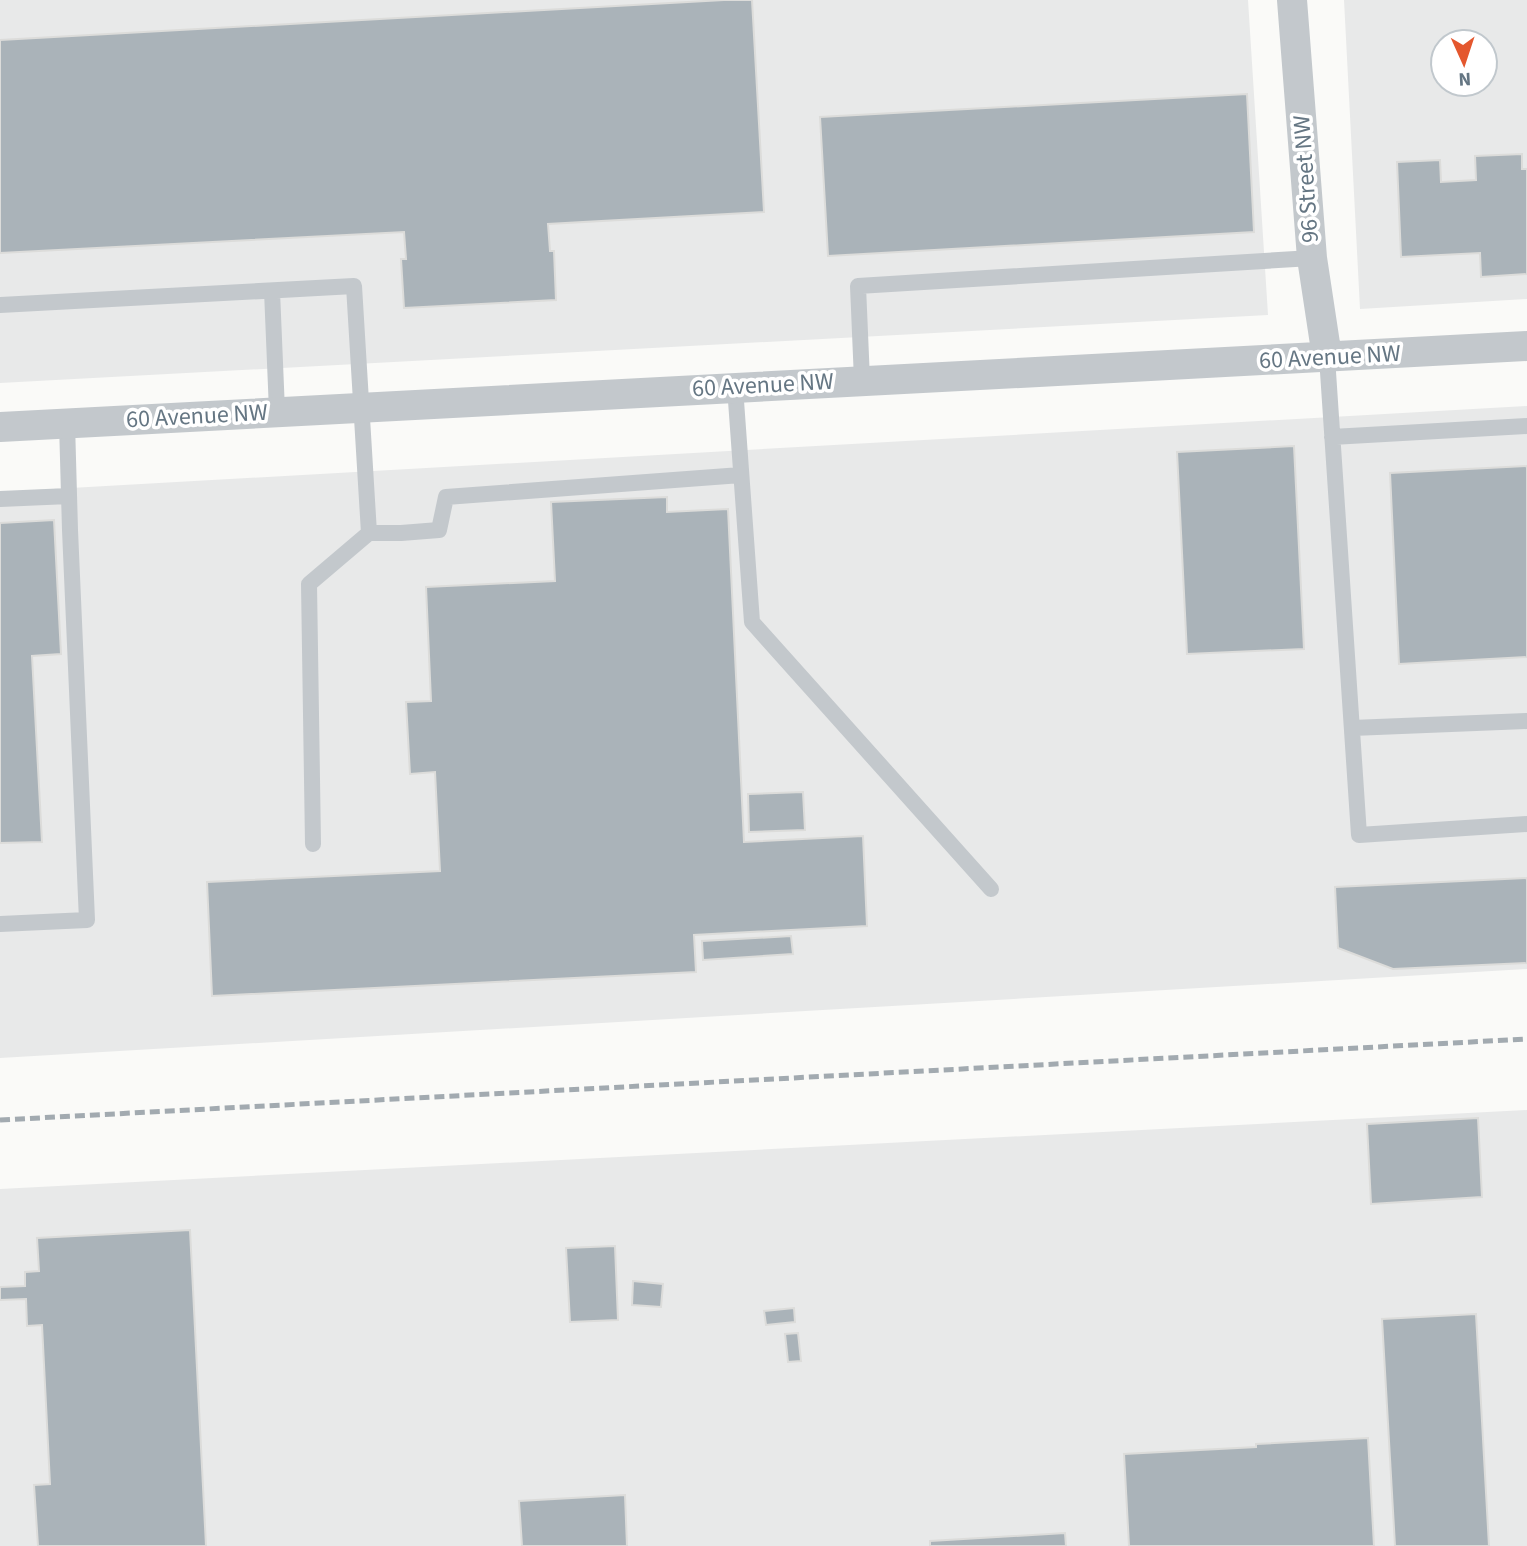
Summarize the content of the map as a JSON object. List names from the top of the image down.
{
  "streets": {
    "street": ["96 Street NW", "60 Avenue NW"]
  },
  "crossings": [
    ["96 Street NW", "60 Avenue NW"]
  ],
  "north": "bottom"
}
